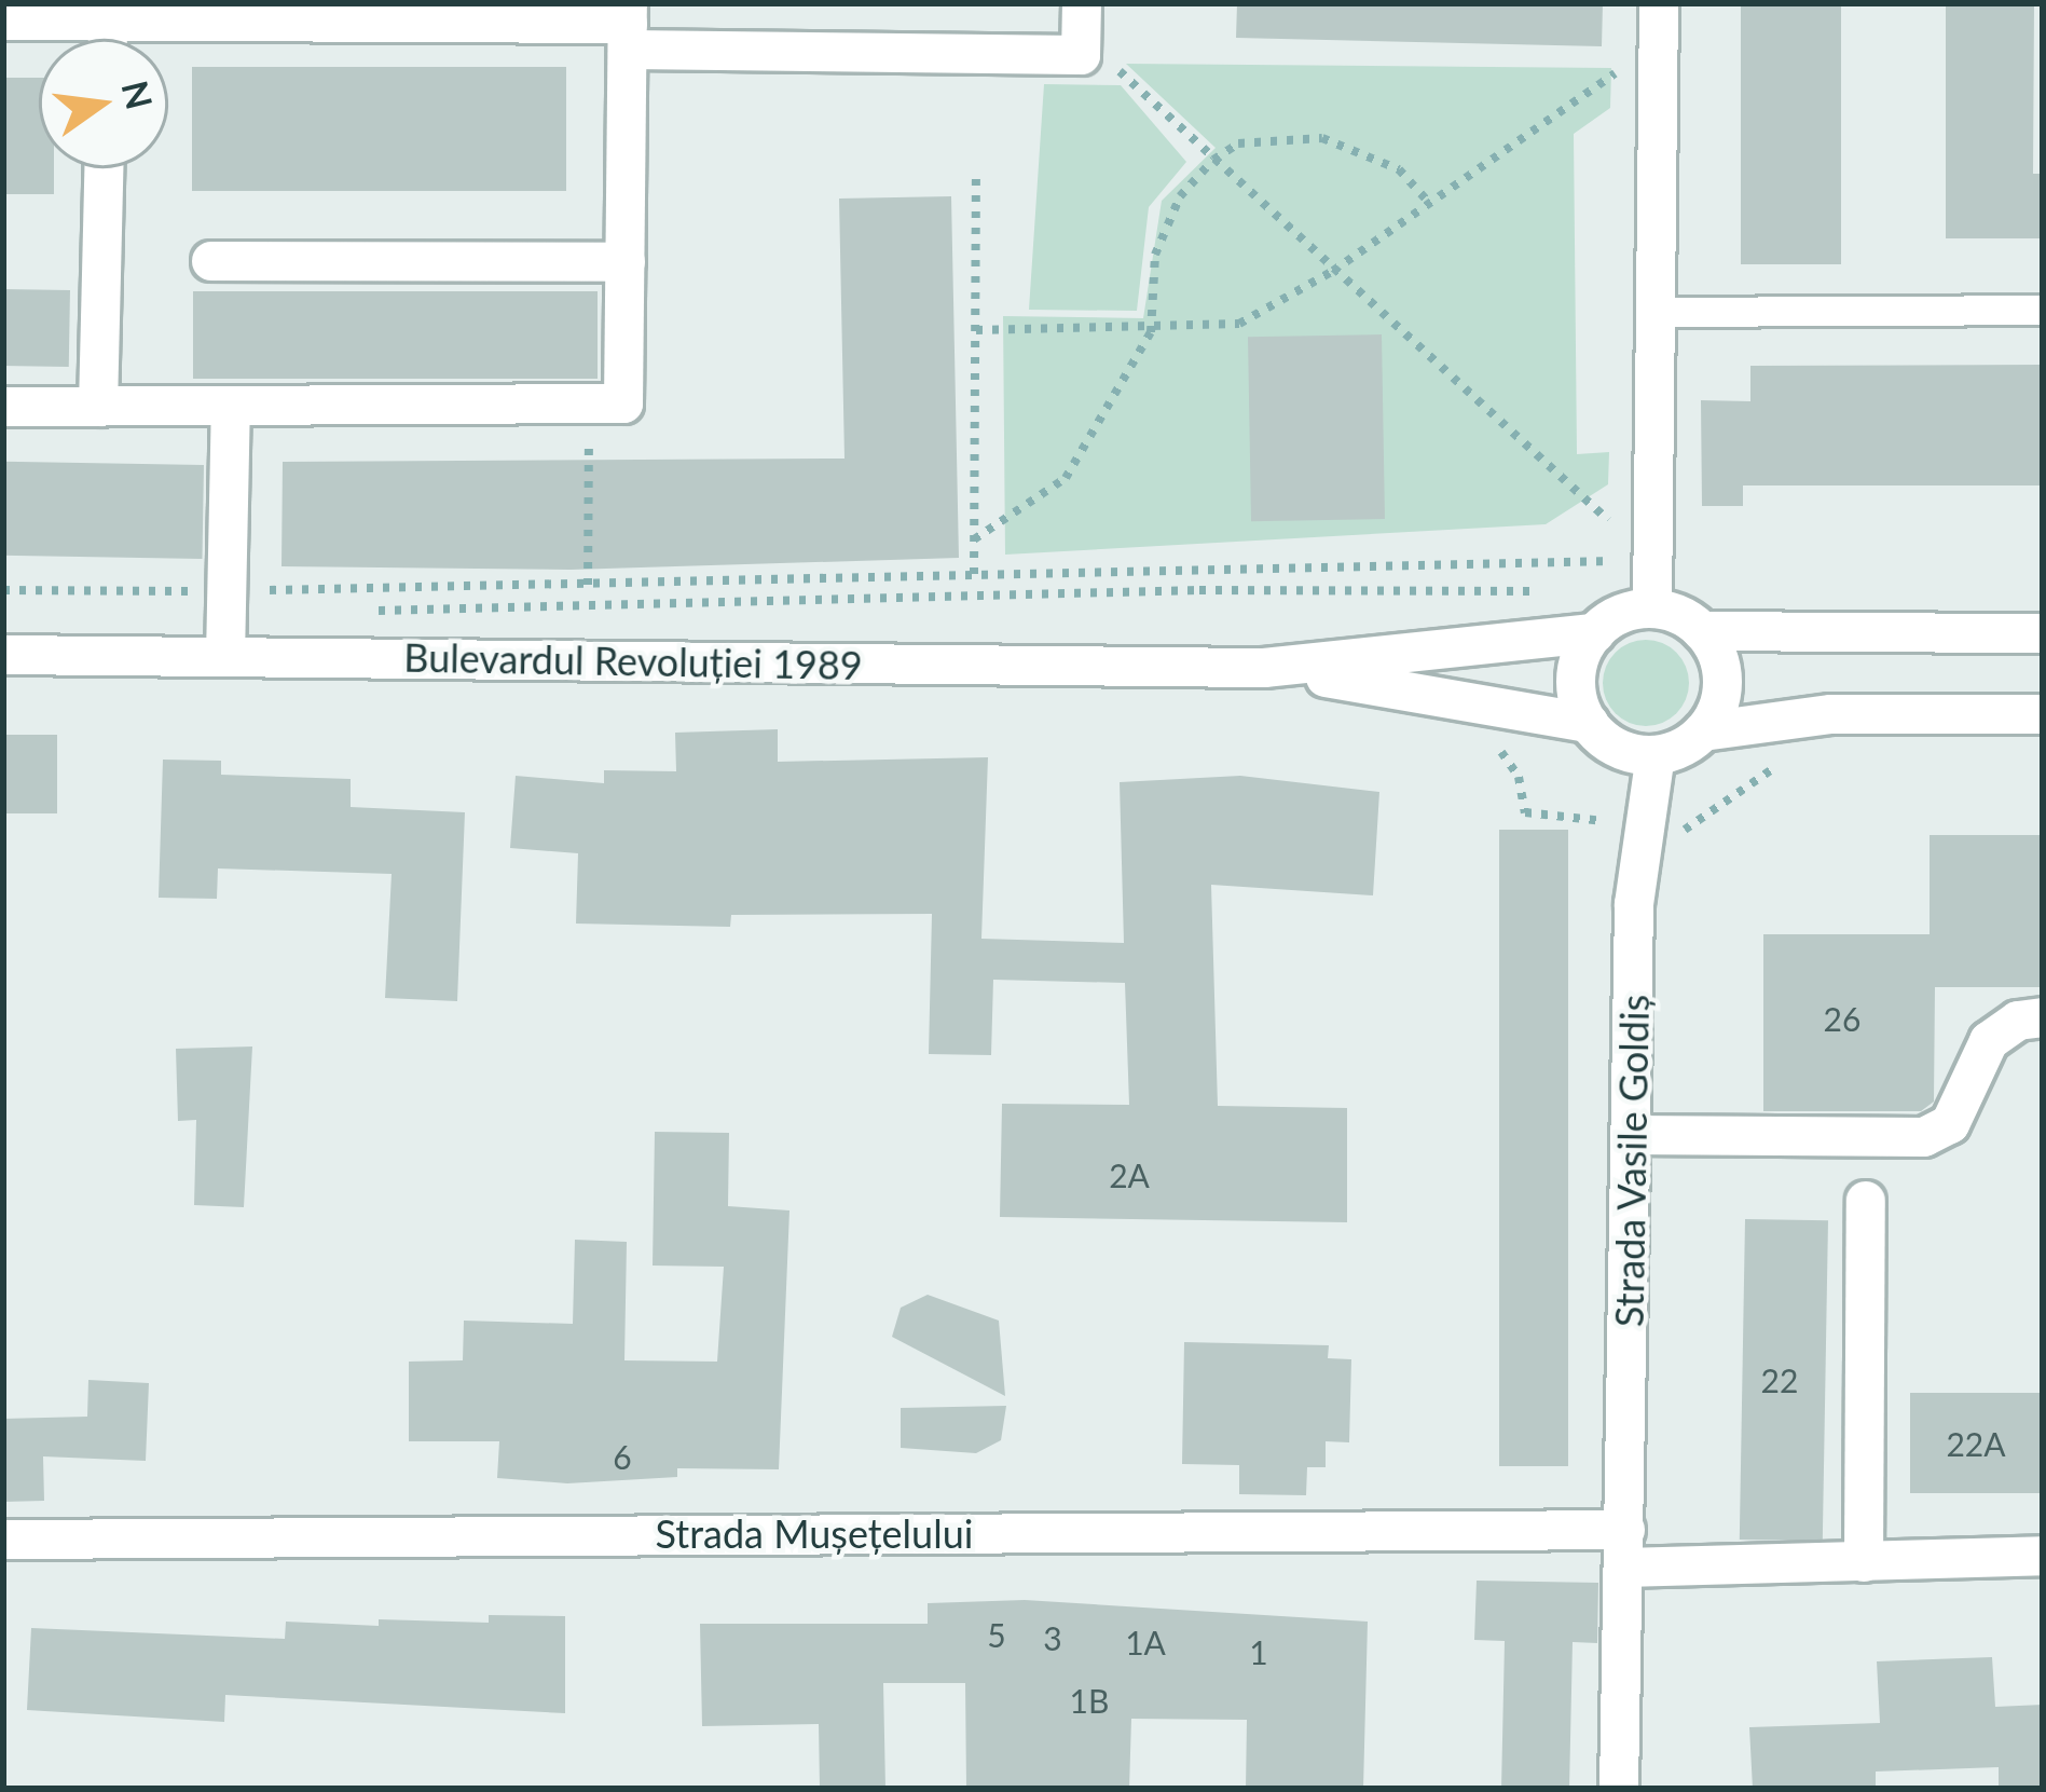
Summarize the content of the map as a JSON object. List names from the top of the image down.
{
  "streets": {
    "street": ["Bulevardul Revoluției 1989", "Strada Vasile Goldiș", "Strada Mușețelului"]
  },
  "crossings": [
    ["Bulevardul Revoluției 1989", "Strada Vasile Goldiș"],
    ["Strada Vasile Goldiș", "Strada Mușețelului"]
  ],
  "house_numbers": [
    "26",
    "2A",
    "22",
    "22A",
    "6",
    "5",
    "3",
    "1A",
    "1",
    "1B"
  ],
  "north": "right"
}
